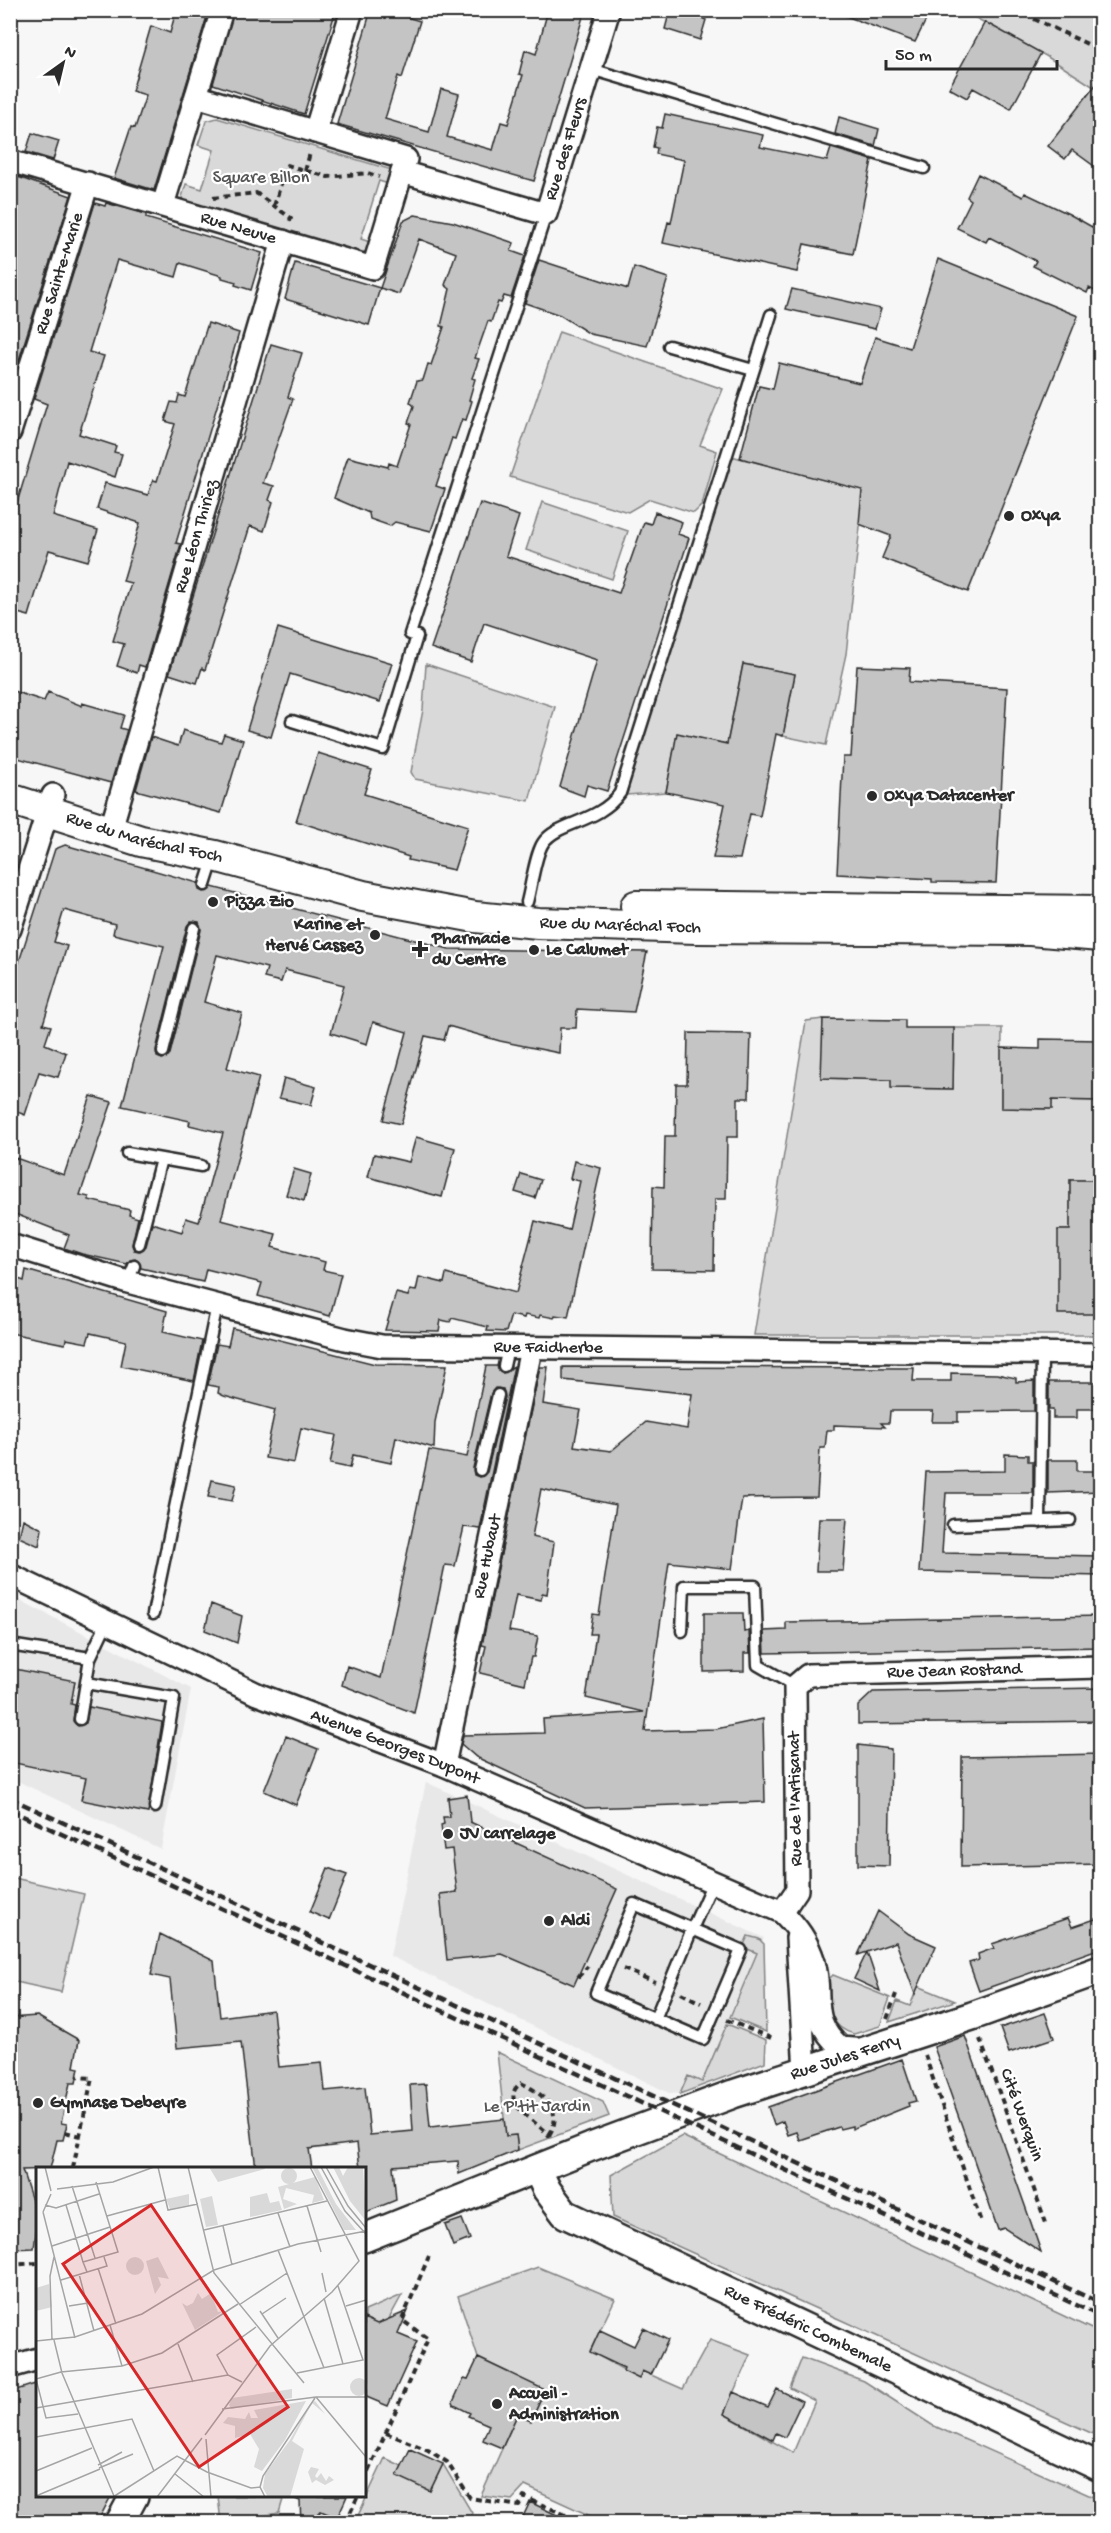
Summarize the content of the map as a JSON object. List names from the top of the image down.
{
  "streets": {
    "main road": ["Rue du Maréchal Foch"],
    "street": [
      "Rue des Fleurs",
      "Rue Neuve",
      "Rue Sainte-Marie",
      "Rue Léon Thiriez",
      "Rue Faidherbe",
      "Rue Hubaut",
      "Rue Jean Rostand",
      "Avenue Georges Dupont",
      "Rue de l'Artisanat",
      "Rue Jules Ferry",
      "Rue Frédéric Combemale"
    ],
    "path": ["Cité Werquin"]
  },
  "crossings": [
    ["Rue des Fleurs", "Rue Neuve"],
    ["Rue Neuve", "Rue Sainte-Marie"],
    ["Rue Neuve", "Rue Léon Thiriez"],
    ["Rue Léon Thiriez", "Rue du Maréchal Foch"],
    ["Rue Faidherbe", "Rue Hubaut"],
    ["Rue Hubaut", "Avenue Georges Dupont"],
    ["Rue Jean Rostand", "Rue de l'Artisanat"],
    ["Avenue Georges Dupont", "Rue de l'Artisanat"],
    ["Rue Jules Ferry", "Cité Werquin"],
    ["Rue Jules Ferry", "Rue Frédéric Combemale"]
  ],
  "parks": ["Square Billon", "Le P'tit Jardin"],
  "places": {
    "other": [
      "Oxya",
      "Oxya Datacenter",
      "Pizza Zio",
      "Karine et Hervé Cassez",
      "Le Calumet",
      "JV carrelage",
      "Aldi",
      "Gymnase Debeyre",
      "Accueil - Administration"
    ],
    "health": ["Pharmacie du Centre"]
  },
  "scale_bar": "50 m",
  "north": "top right"
}
